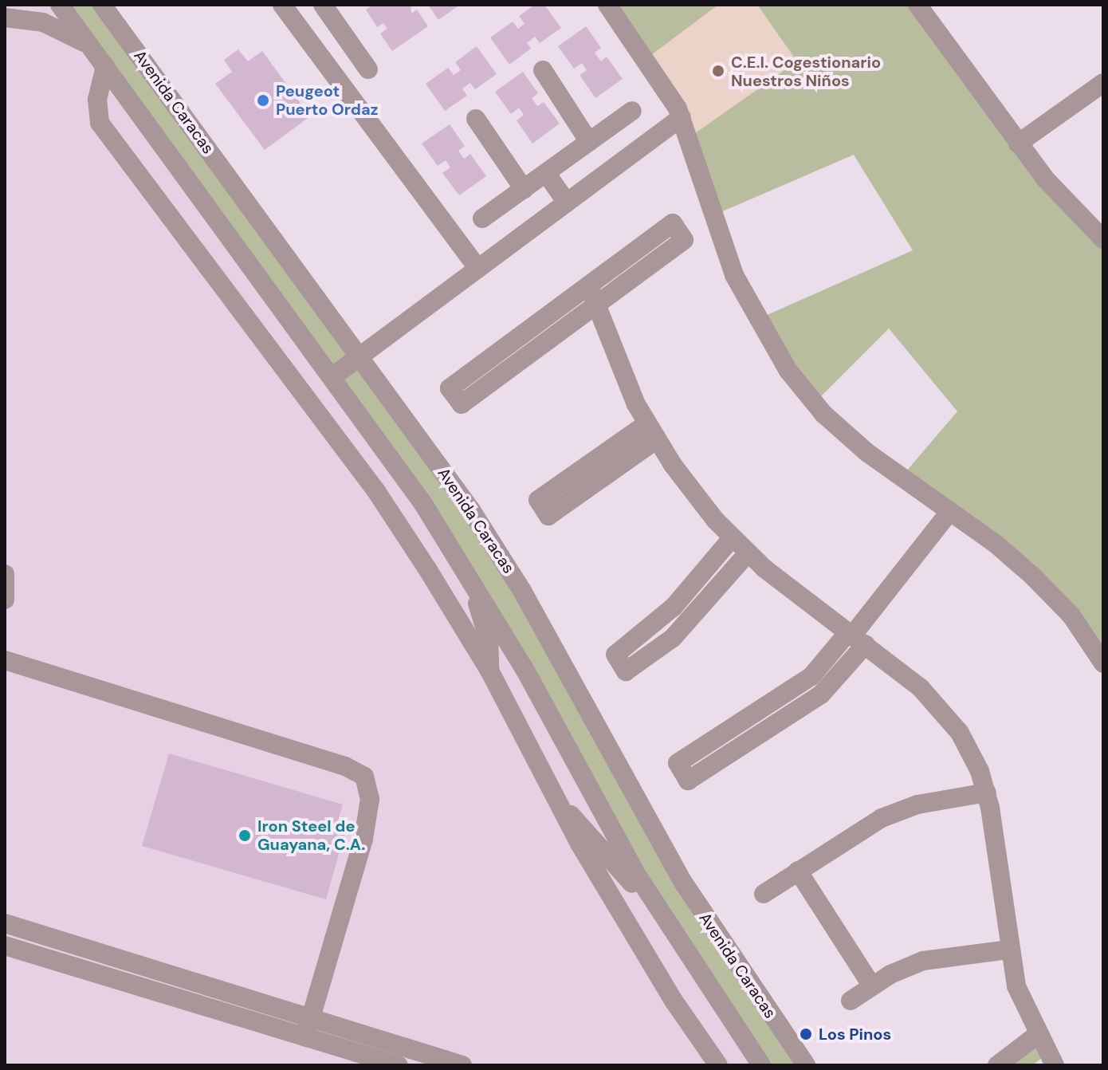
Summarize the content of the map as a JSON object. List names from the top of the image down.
{
  "streets": {
    "street": ["Avenida Caracas"]
  },
  "places": [
    "C.E.I. Cogestionario Nuestros Niños",
    "Peugeot Puerto Ordaz",
    "Iron Steel de Guayana, C.A.",
    "Los Pinos"
  ]
}
